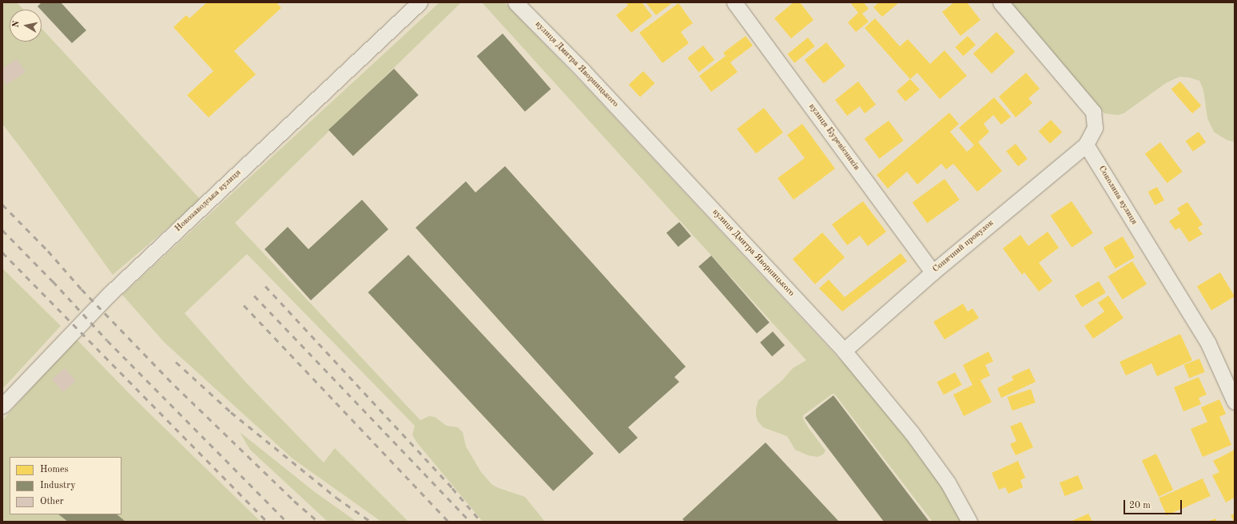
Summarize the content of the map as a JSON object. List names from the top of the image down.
{
  "streets": {
    "street": [
      "вулиця Дмитра Яворницького",
      "вулиця Буревісників",
      "Соколина вулиця",
      "Новозаводська вулиця",
      "Сонячний провулок"
    ]
  },
  "crossings": [
    ["вулиця Дмитра Яворницького", "Сонячний провулок"],
    ["вулиця Буревісників", "Сонячний провулок"],
    ["Соколина вулиця", "Сонячний провулок"]
  ],
  "legend": ["Homes", "Industry", "Other"],
  "scale_bar": "20 m",
  "north": "left"
}
